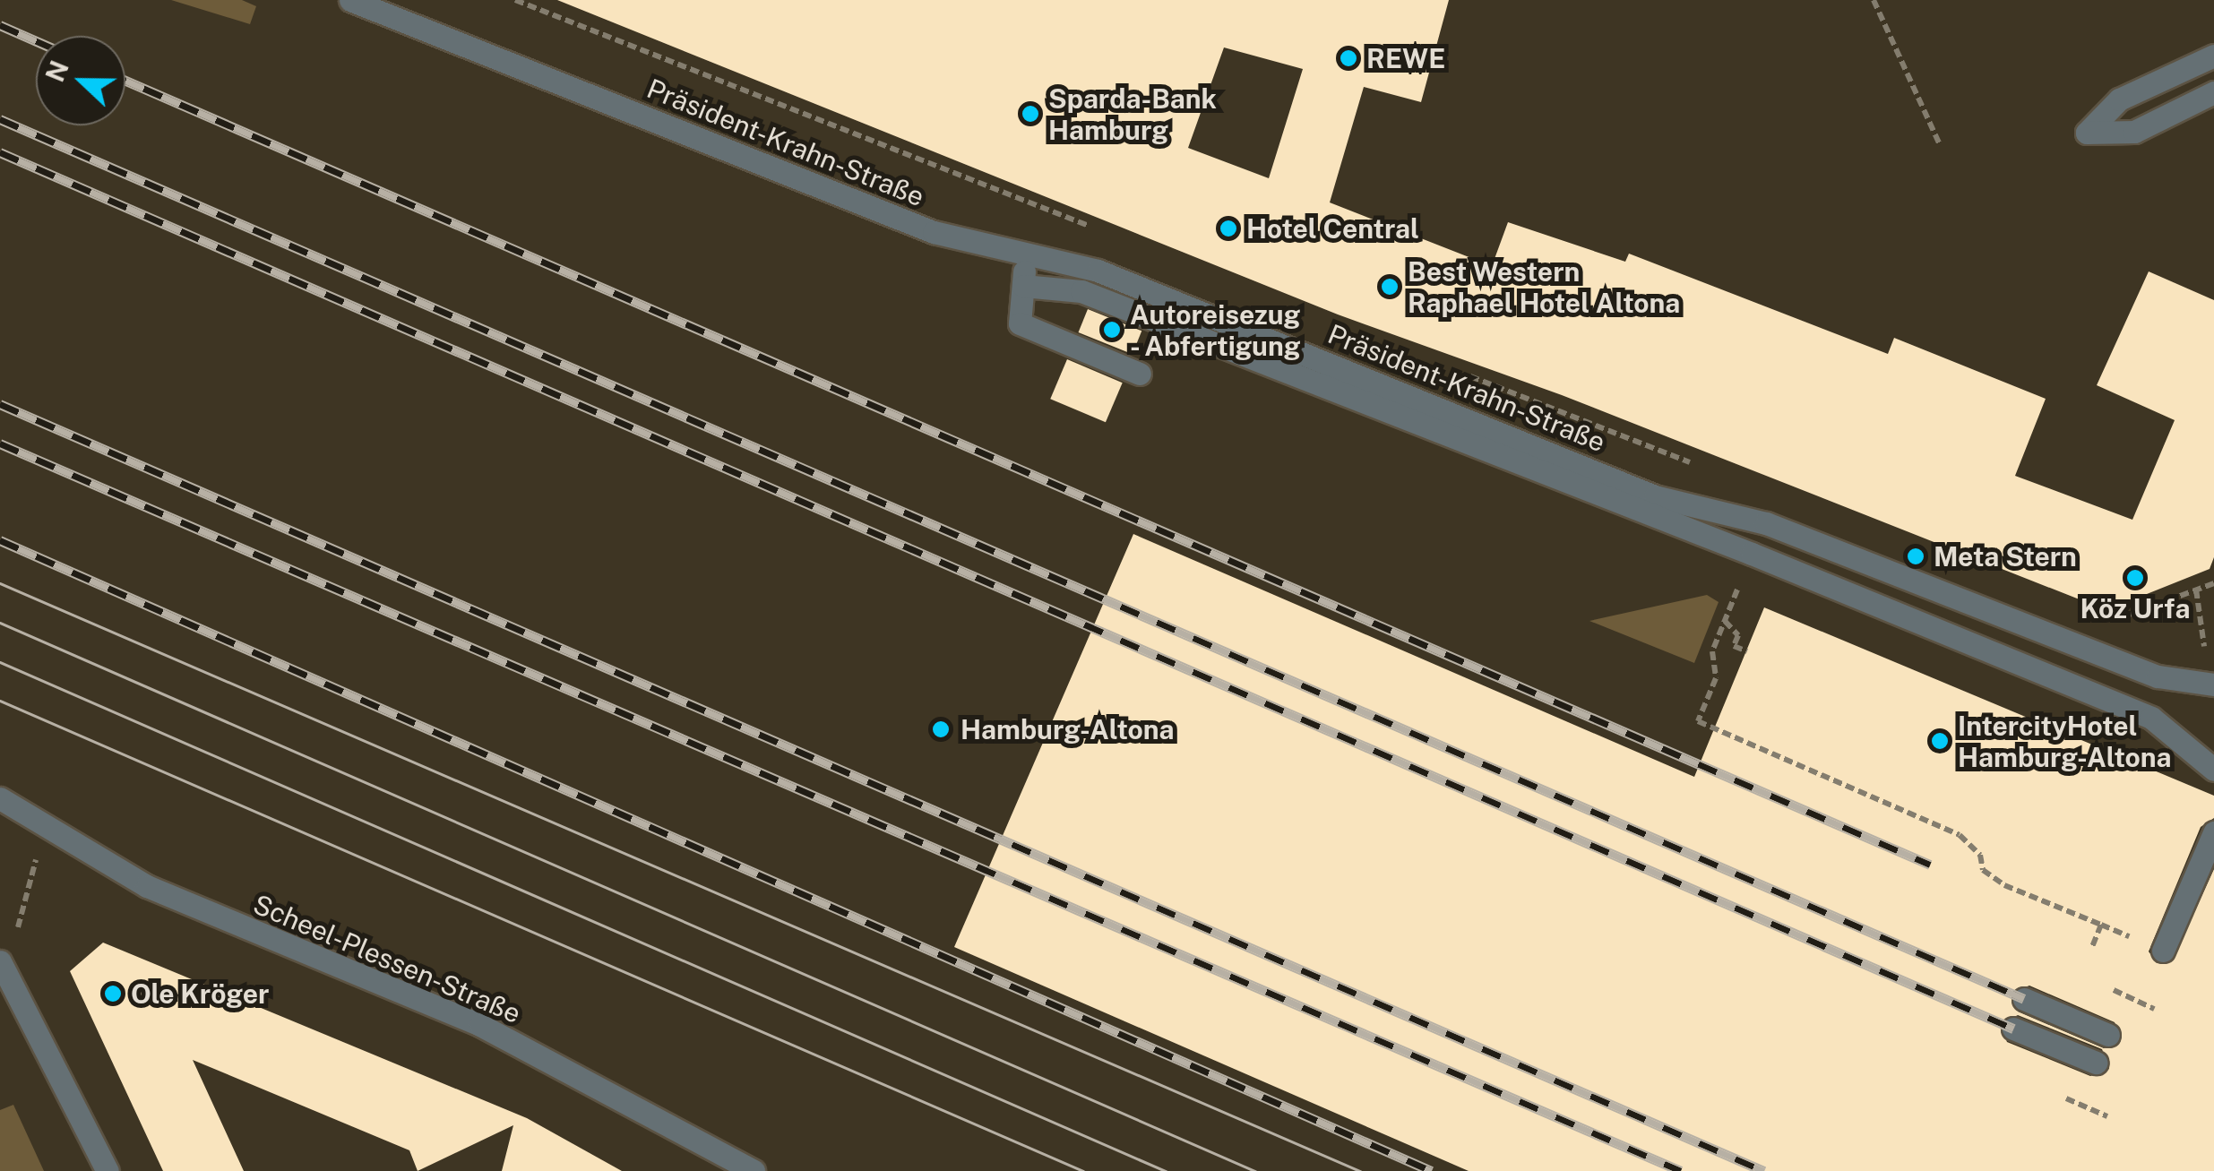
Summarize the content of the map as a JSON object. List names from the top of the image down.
{
  "streets": {
    "street": ["Präsident-Krahn-Straße", "Scheel-Plessen-Straße"]
  },
  "places": [
    "REWE",
    "Sparda-Bank Hamburg",
    "Hotel Central",
    "Best Western Raphael Hotel Altona",
    "Autoreisezug - Abfertigung",
    "Meta Stern",
    "Köz Urfa",
    "Hamburg-Altona",
    "IntercityHotel Hamburg-Altona",
    "Ole Kröger"
  ],
  "north": "left"
}
